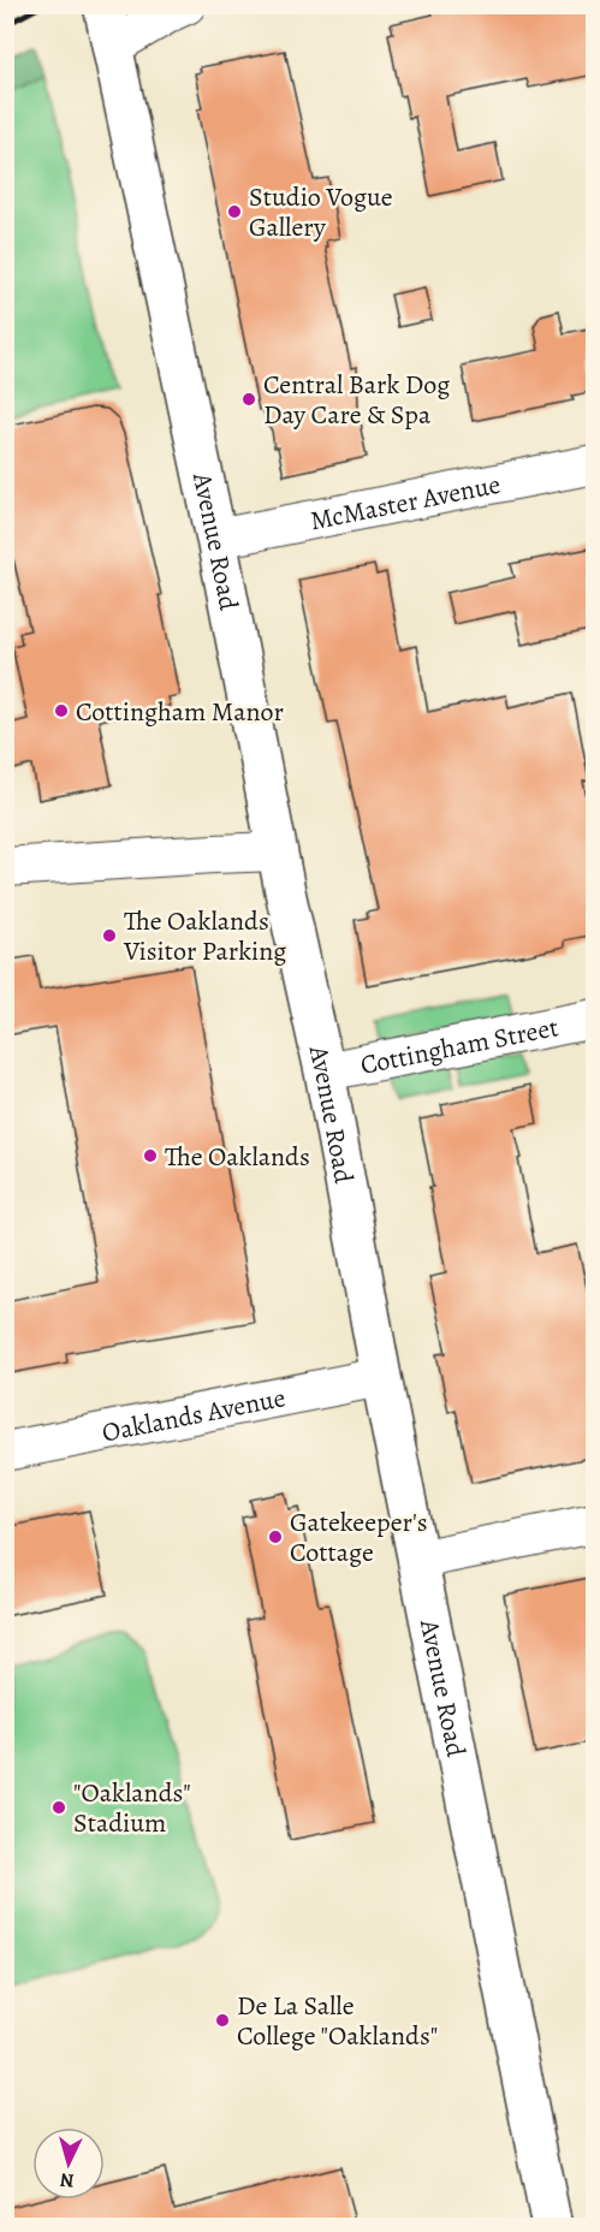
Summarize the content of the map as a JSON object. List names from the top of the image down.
{
  "streets": {
    "main road": ["Avenue Road"],
    "street": ["McMaster Avenue", "Cottingham Street", "Oaklands Avenue"]
  },
  "crossings": [
    ["McMaster Avenue", "Avenue Road"],
    ["Avenue Road", "Cottingham Street"],
    ["Avenue Road", "Oaklands Avenue"]
  ],
  "places": [
    "Studio Vogue Gallery",
    "Central Bark Dog Day Care & Spa",
    "Cottingham Manor",
    "The Oaklands Visitor Parking",
    "The Oaklands",
    "Gatekeeper's Cottage",
    "\"Oaklands\" Stadium",
    "De La Salle College \"Oaklands\""
  ],
  "north": "bottom"
}
